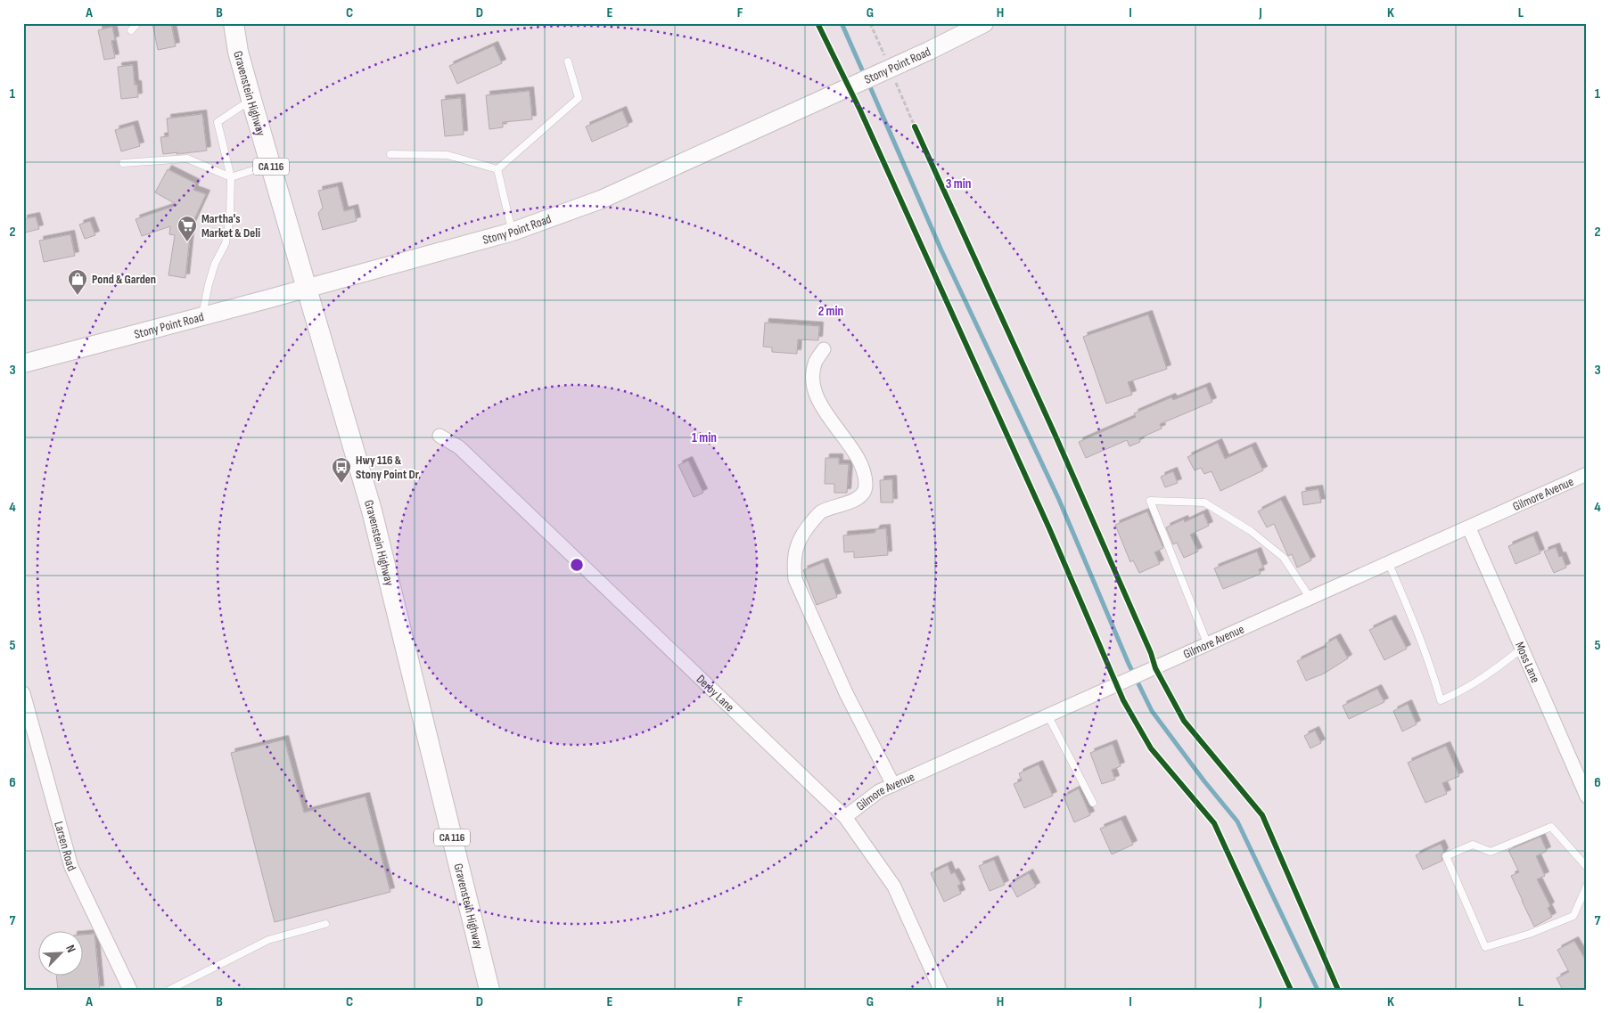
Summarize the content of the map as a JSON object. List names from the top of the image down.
{
  "streets": {
    "main road": ["Stony Point Road", "Gravenstein Highway", "CA 116"],
    "street": [
      "Gilmore Avenue",
      "Moss Lane",
      "Derby Lane",
      "Larsen Road"
    ]
  },
  "crossings": [
    ["Stony Point Road", "Gravenstein Highway"],
    ["Gilmore Avenue", "Moss Lane"],
    ["Gilmore Avenue", "Derby Lane"]
  ],
  "places": {
    "supermarket": ["Martha's Market & Deli"],
    "shop": ["Pond & Garden"],
    "bus stop": ["Hwy 116 & Stony Point Dr"]
  },
  "north": "top right",
  "grid": {
    "columns": [
      "A",
      "B",
      "C",
      "D",
      "E",
      "F",
      "G",
      "H",
      "I",
      "J",
      "K",
      "L"
    ],
    "rows": [
      "1",
      "2",
      "3",
      "4",
      "5",
      "6",
      "7"
    ]
  },
  "rings": ["3 min", "2 min", "1 min"]
}
